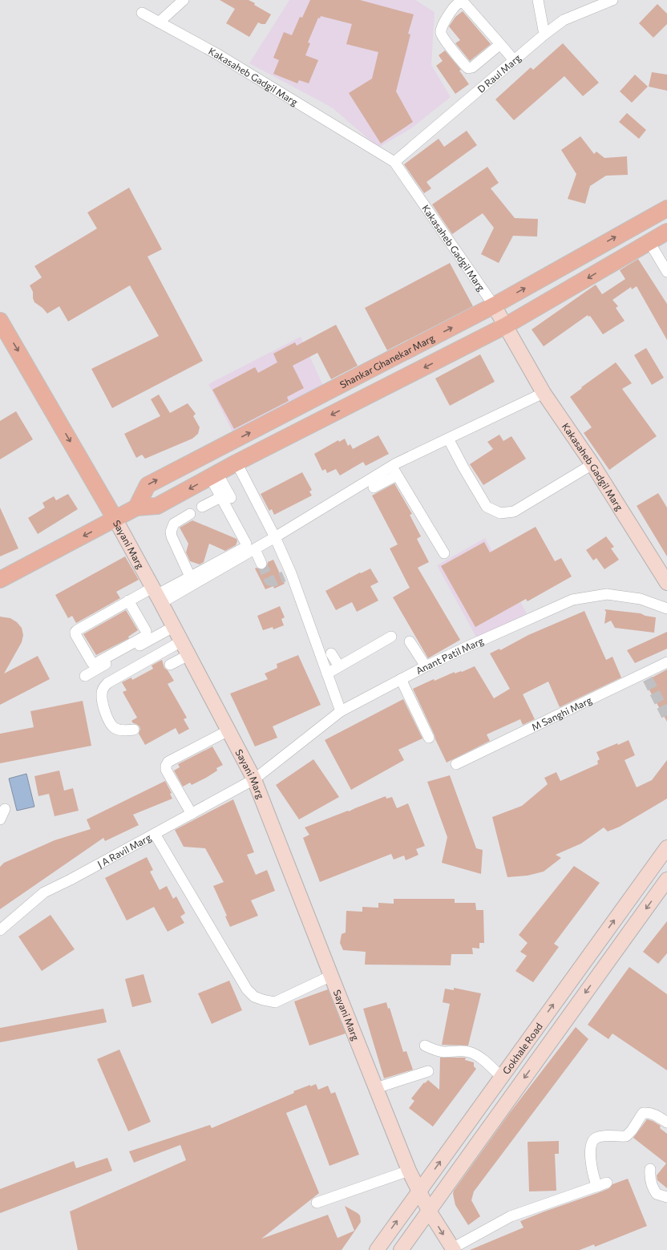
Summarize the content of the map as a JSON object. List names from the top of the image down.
{
  "streets": {
    "main road": [
      "Kakasaheb Gadgil Marg",
      "Shankar Ghanekar Marg",
      "Sayani Marg",
      "Gokhale Road"
    ],
    "street": [
      "D Raul Marg",
      "Anant Patil Marg",
      "M Sanghi Marg",
      "J A Ravil Marg"
    ]
  },
  "crossings": [
    ["D Raul Marg", "Kakasaheb Gadgil Marg"],
    ["Kakasaheb Gadgil Marg", "Shankar Ghanekar Marg"],
    ["Sayani Marg", "Anant Patil Marg"],
    ["Sayani Marg", "J A Ravil Marg"],
    ["Sayani Marg", "Gokhale Road"],
    ["Anant Patil Marg", "J A Ravil Marg"]
  ]
}
